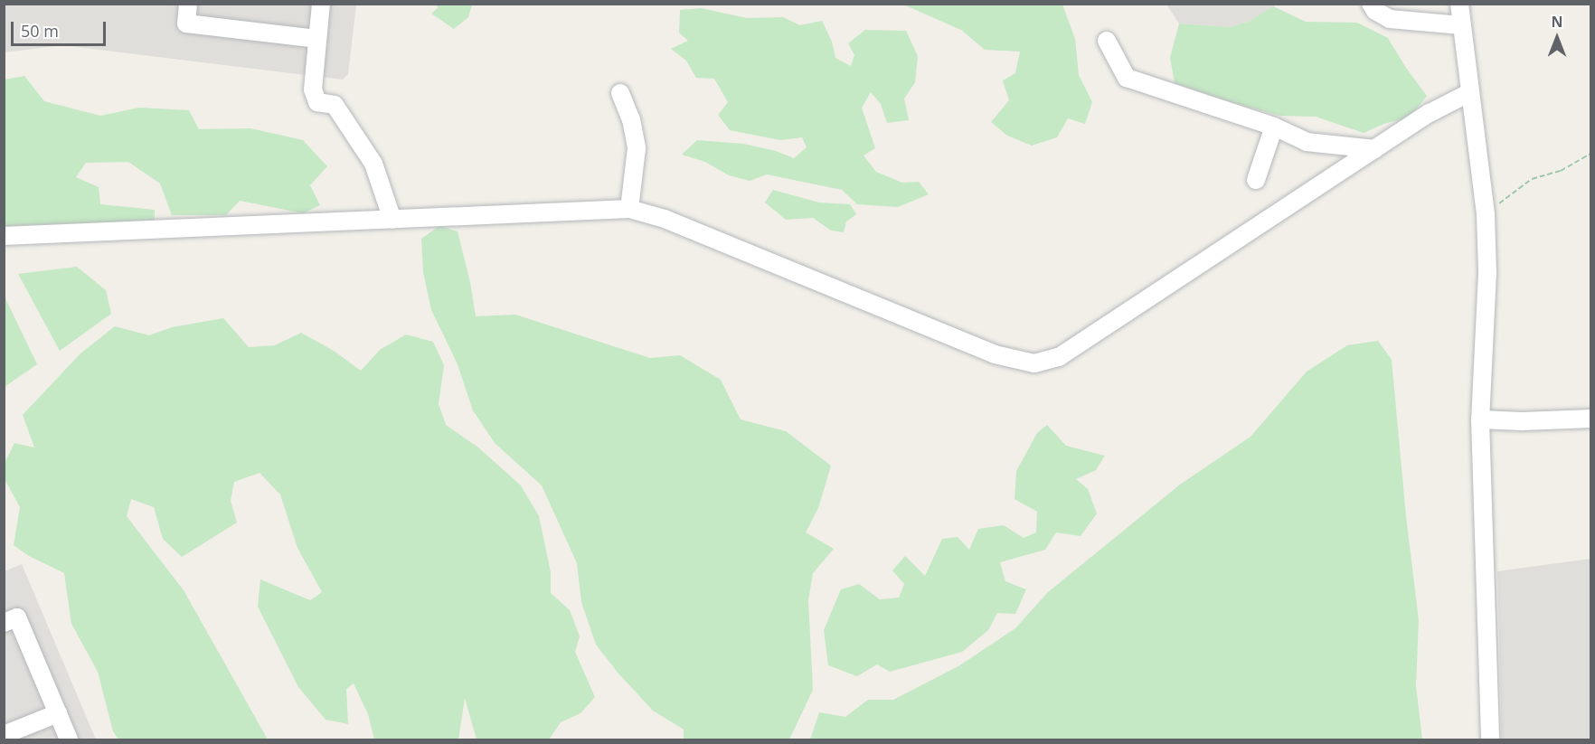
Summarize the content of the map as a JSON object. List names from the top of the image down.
{
  "scale_bar": "50 m",
  "north": "top"
}
